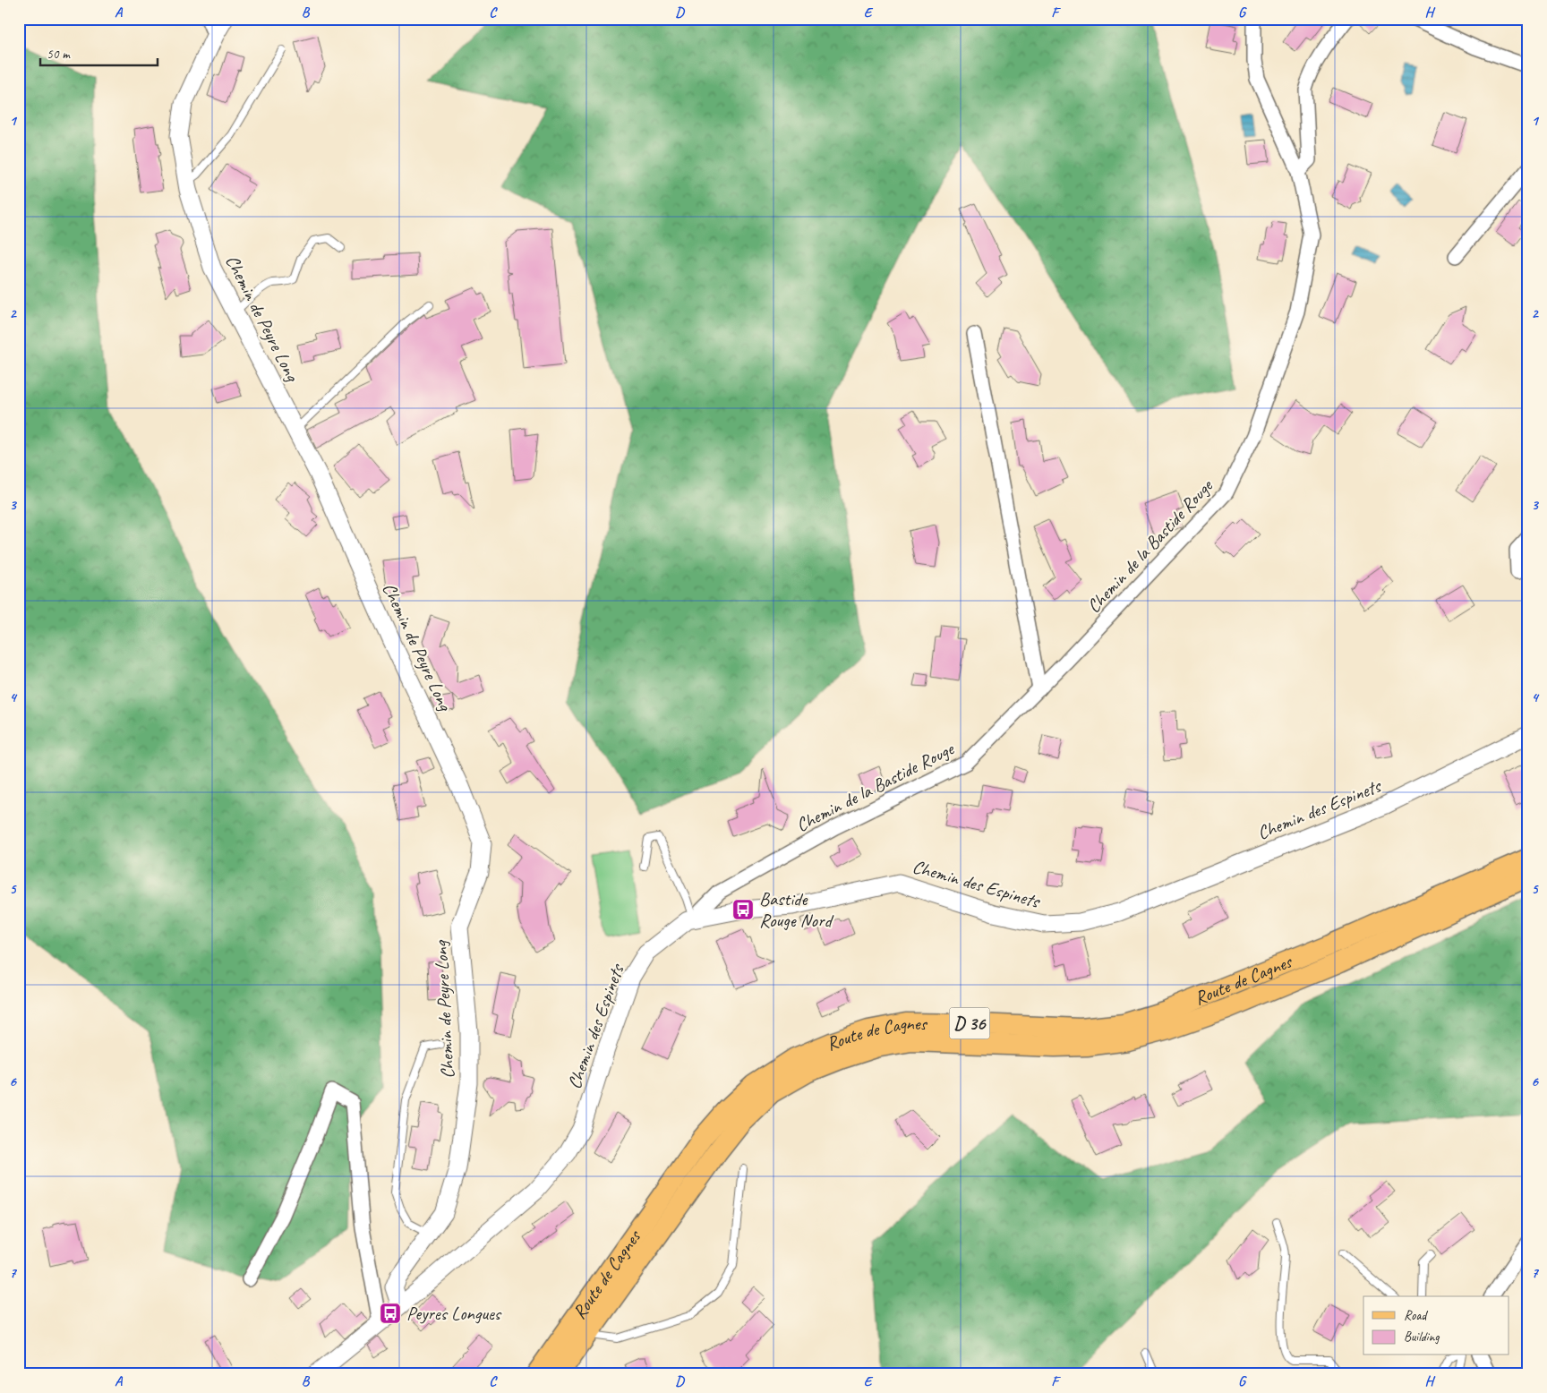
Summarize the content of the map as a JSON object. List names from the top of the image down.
{
  "streets": {
    "main road": ["Route de Cagnes", "D 36"],
    "street": ["Chemin de Peyre Long", "Chemin de la Bastide Rouge", "Chemin des Espinets"]
  },
  "crossings": [
    ["Chemin de Peyre Long", "Chemin des Espinets"],
    ["Chemin de la Bastide Rouge", "Chemin des Espinets"]
  ],
  "places": {
    "bus stop": ["Bastide Rouge Nord", "Peyres Longues"]
  },
  "legend": ["Road", "Building"],
  "scale_bar": "50 m",
  "grid": {
    "columns": [
      "A",
      "B",
      "C",
      "D",
      "E",
      "F",
      "G",
      "H"
    ],
    "rows": [
      "1",
      "2",
      "3",
      "4",
      "5",
      "6",
      "7"
    ]
  }
}
